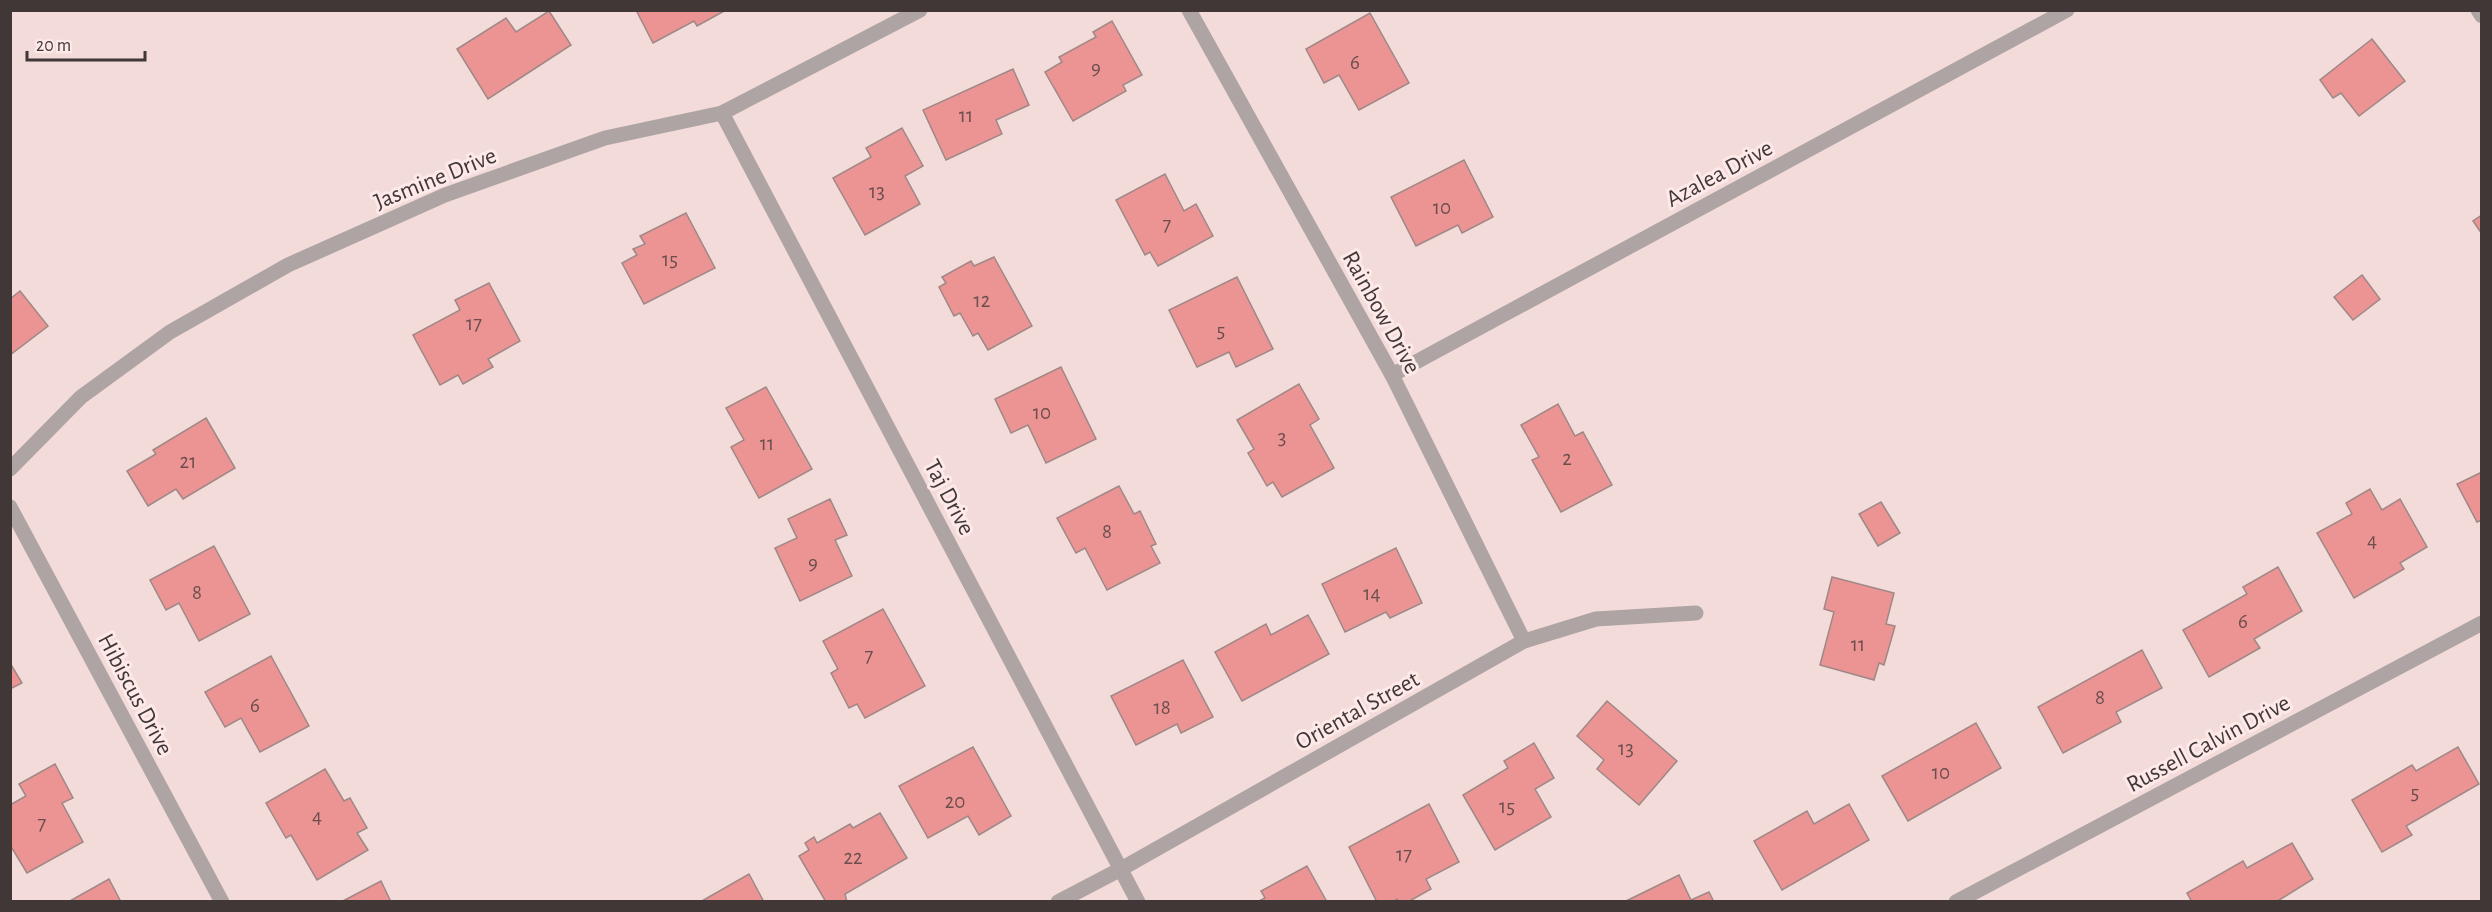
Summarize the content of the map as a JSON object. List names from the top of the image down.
{
  "streets": {
    "street": [
      "Azalea Drive",
      "Jasmine Drive",
      "Rainbow Drive",
      "Taj Drive",
      "Hibiscus Drive",
      "Oriental Street",
      "Russell Calvin Drive"
    ]
  },
  "crossings": [
    ["Azalea Drive", "Rainbow Drive"],
    ["Jasmine Drive", "Taj Drive"],
    ["Rainbow Drive", "Oriental Street"],
    ["Taj Drive", "Oriental Street"]
  ],
  "house_numbers": [
    "6",
    "9",
    "11",
    "13",
    "10",
    "7",
    "15",
    "12",
    "17",
    "5",
    "10",
    "3",
    "11",
    "2",
    "21",
    "8",
    "4",
    "9",
    "8",
    "14",
    "6",
    "11",
    "7",
    "8",
    "6",
    "18",
    "13",
    "10",
    "5",
    "20",
    "15",
    "4",
    "7",
    "17",
    "22"
  ],
  "scale_bar": "20 m"
}
